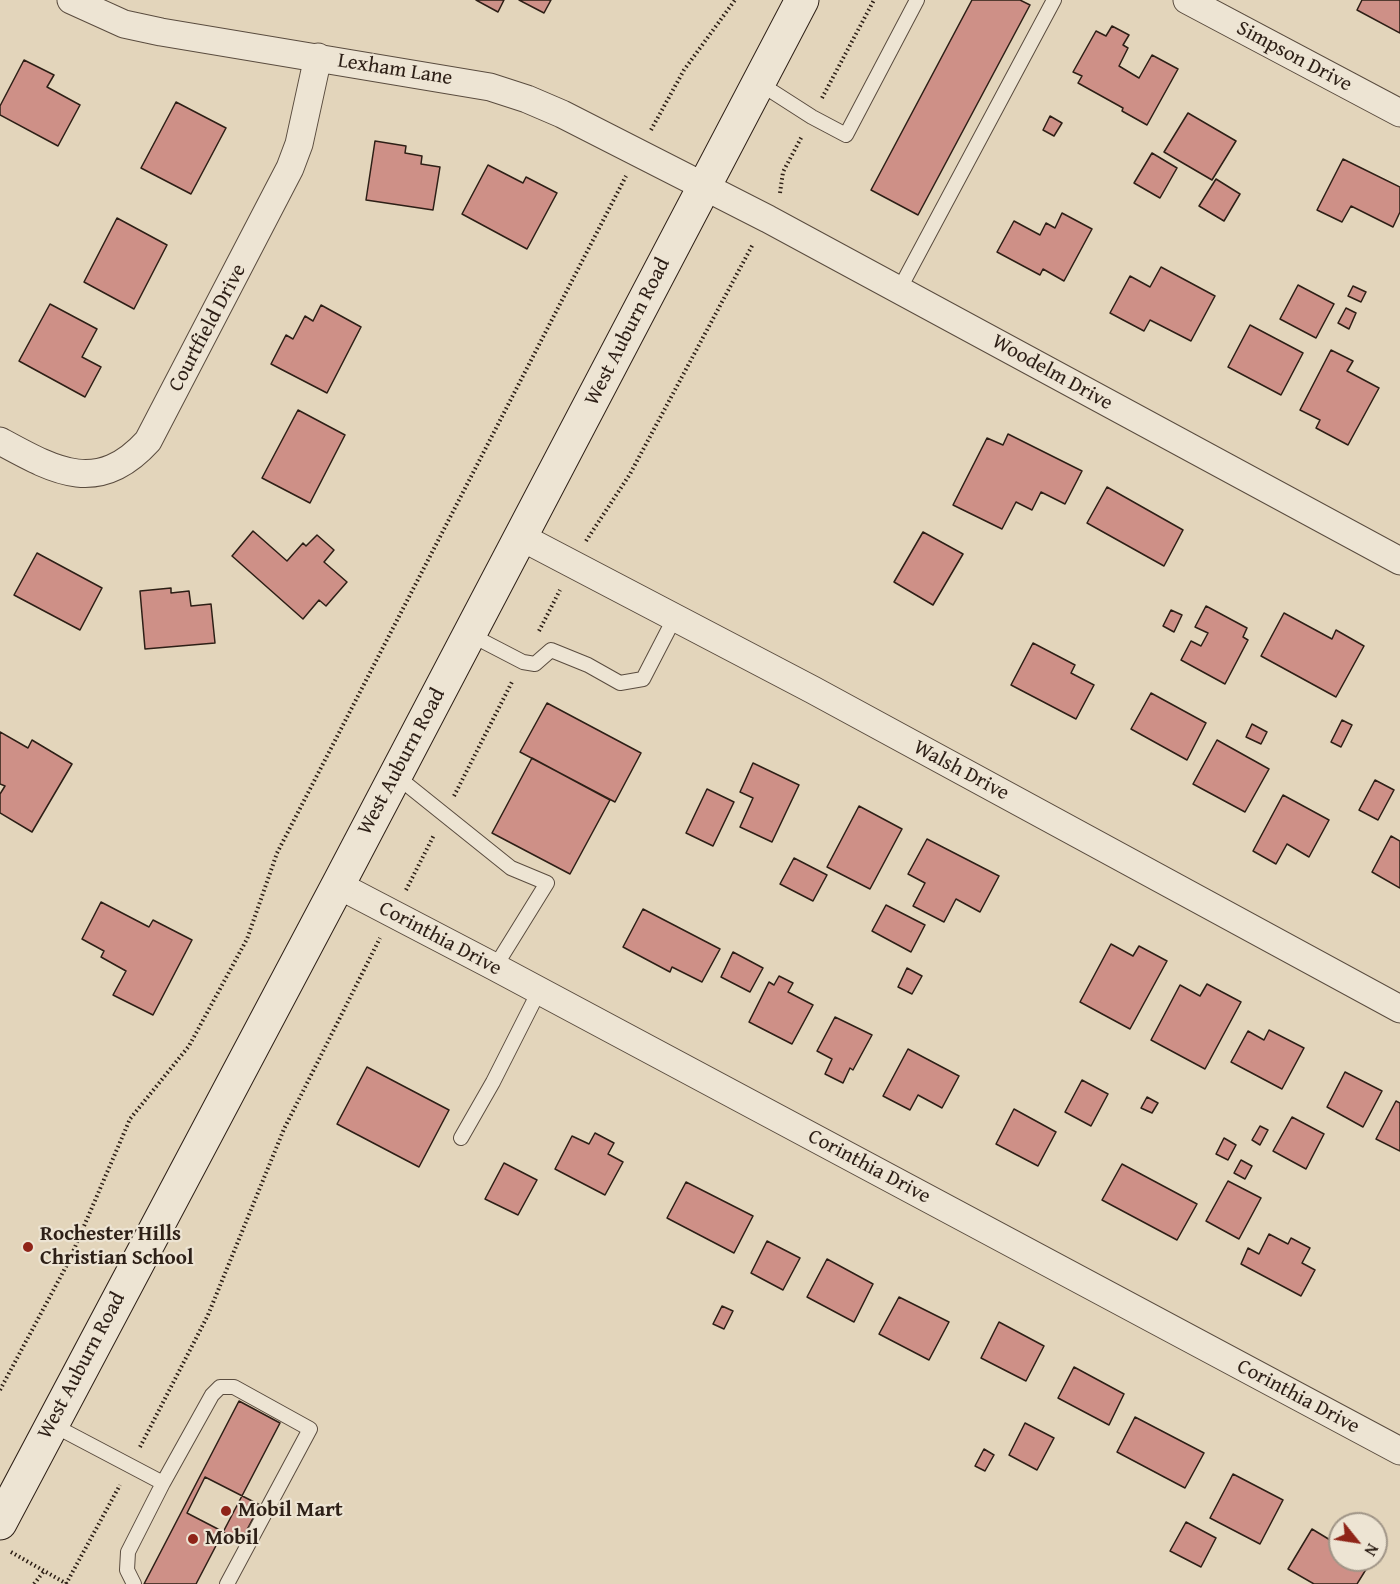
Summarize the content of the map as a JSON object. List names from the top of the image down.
{
  "streets": {
    "main road": ["West Auburn Road"],
    "street": [
      "Simpson Drive",
      "Lexham Lane",
      "Courtfield Drive",
      "Woodelm Drive",
      "Walsh Drive",
      "Corinthia Drive"
    ]
  },
  "crossings": [
    ["Lexham Lane", "Courtfield Drive"],
    ["Lexham Lane", "West Auburn Road"],
    ["Lexham Lane", "Woodelm Drive"],
    ["West Auburn Road", "Woodelm Drive"],
    ["West Auburn Road", "Walsh Drive"],
    ["West Auburn Road", "Corinthia Drive"]
  ],
  "places": ["Rochester Hills Christian School", "Mobil Mart", "Mobil"],
  "north": "bottom right"
}
